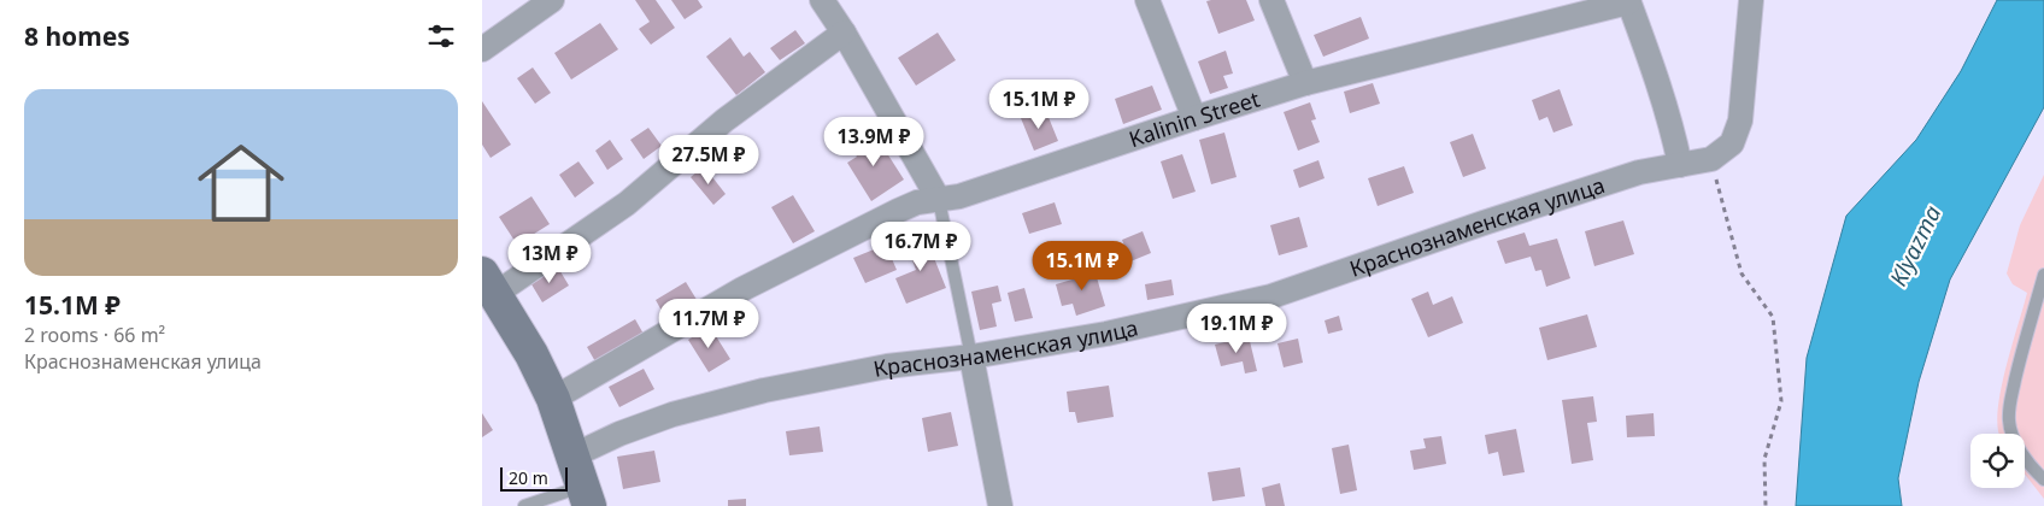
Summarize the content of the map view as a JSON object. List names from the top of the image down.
{
  "streets": {
    "street": ["Kalinin Street", "Краснознаменская улица"]
  },
  "water": ["Klyazma"],
  "scale_bar": "20 m",
  "page": {
    "heading": "8 homes",
    "list": [
      {
        "name": "15.1M ₽",
        "note": "2 rooms · 66 m² · Краснознаменская улица"
      }
    ],
    "price": [
      "15.1M ₽",
      "13.9M ₽",
      "27.5M ₽",
      "16.7M ₽",
      "13M ₽",
      "15.1M ₽",
      "11.7M ₽",
      "19.1M ₽"
    ],
    "scale": "20 m"
  }
}
